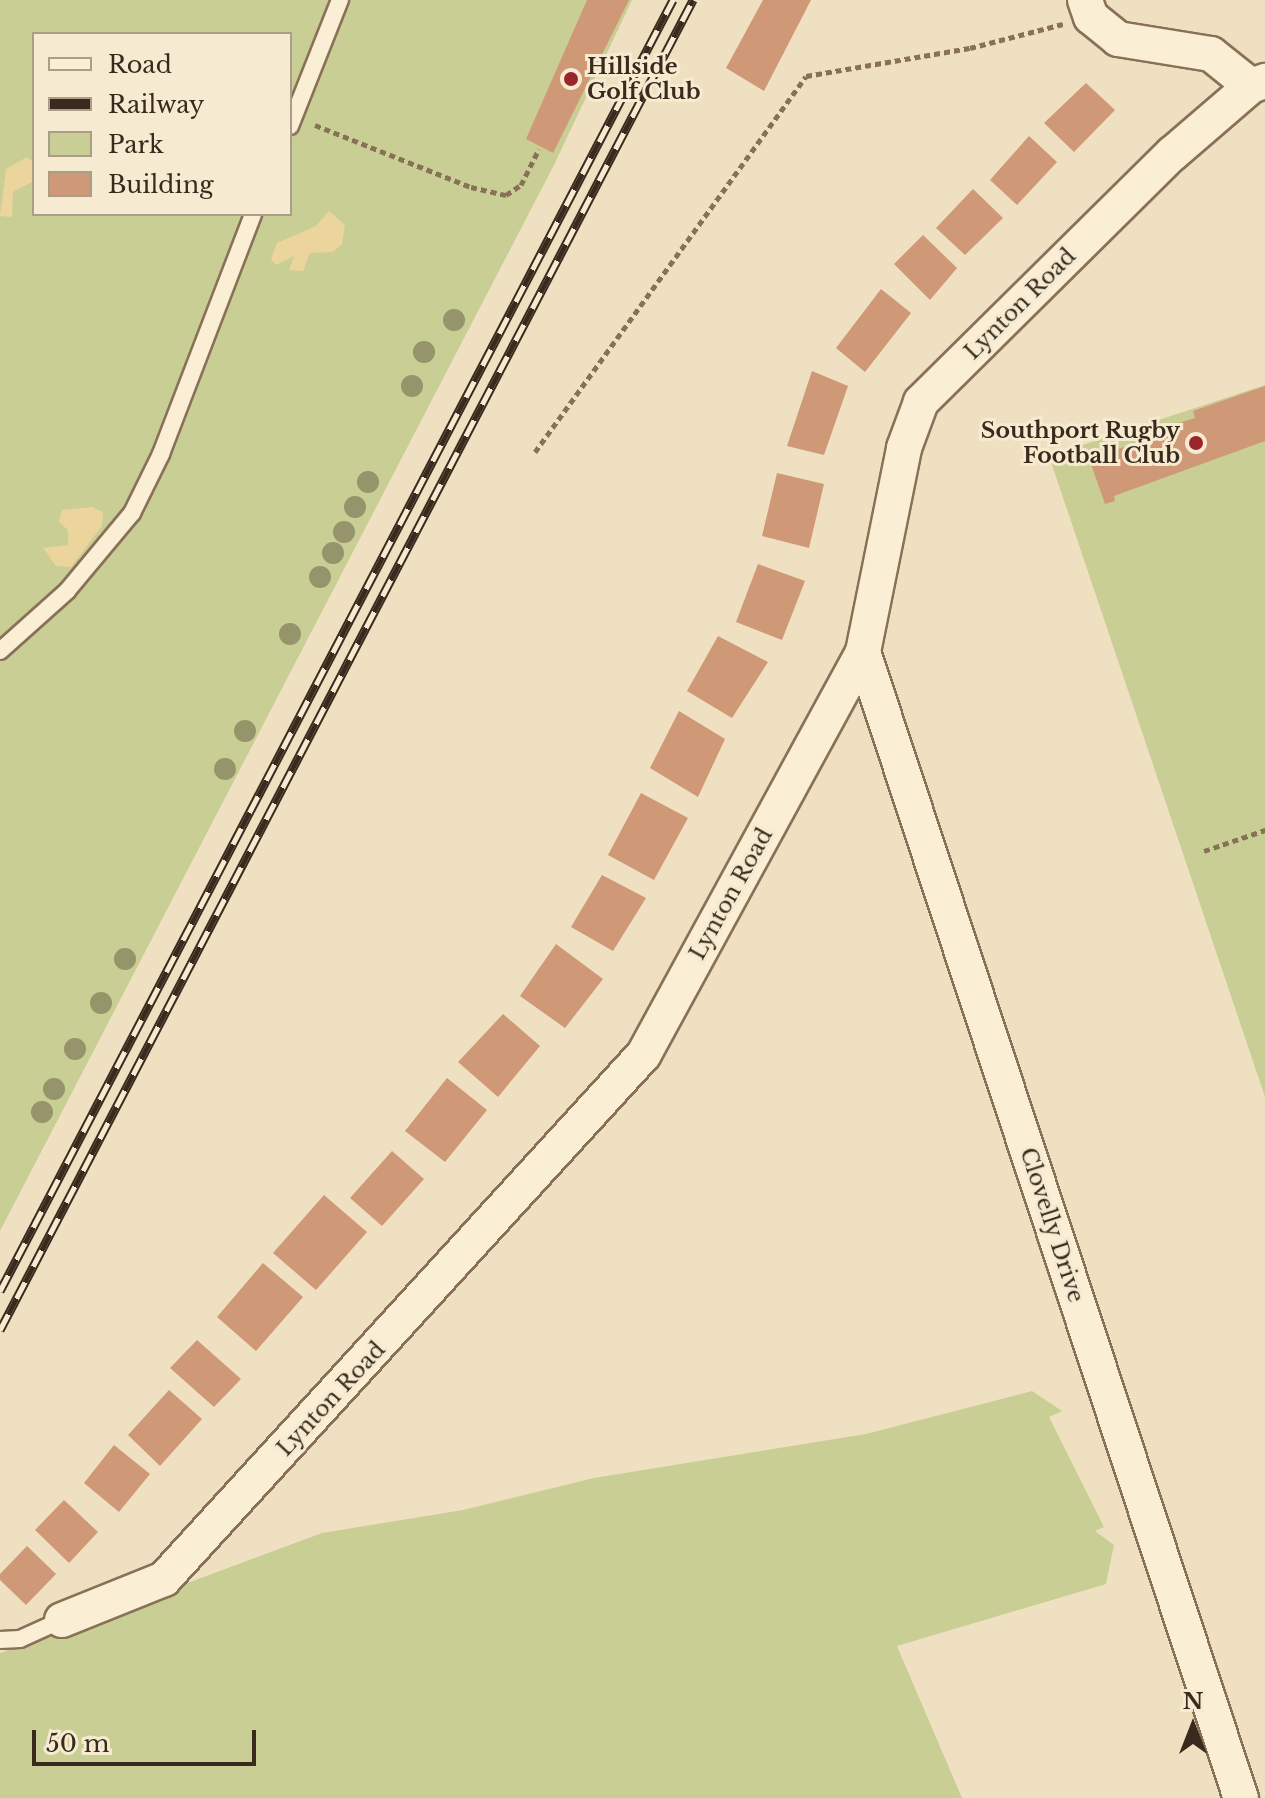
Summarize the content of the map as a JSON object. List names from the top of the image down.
{
  "streets": {
    "street": ["Lynton Road", "Clovelly Drive"]
  },
  "crossings": [
    ["Lynton Road", "Clovelly Drive"]
  ],
  "places": ["Hillside Golf Club", "Southport Rugby Football Club"],
  "legend": [
    "Road",
    "Railway",
    "Park",
    "Building"
  ],
  "scale_bar": "50 m",
  "north": "top"
}
